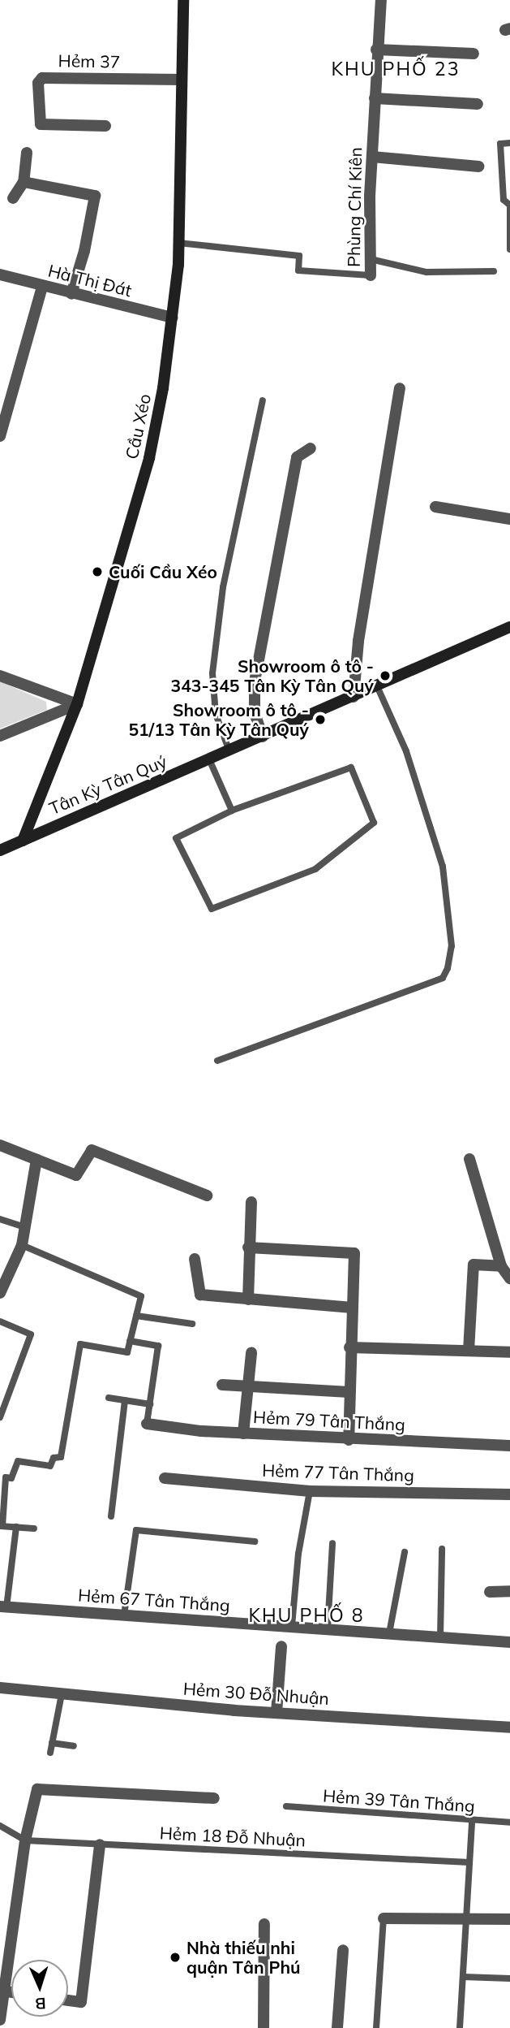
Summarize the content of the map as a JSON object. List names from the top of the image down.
{
  "streets": {
    "street": [
      "Hẻm 37",
      "Phùng Chí Kiên",
      "Hà Thị Đát",
      "Cầu Xéo",
      "Tân Kỳ Tân Quý",
      "Hẻm 79 Tân Thắng",
      "Hẻm 77 Tân Thắng",
      "Hẻm 67 Tân Thắng",
      "Hẻm 30 Đỗ Nhuận"
    ],
    "lane": ["Hẻm 39 Tân Thắng", "Hẻm 18 Đỗ Nhuận"]
  },
  "crossings": [
    ["Hẻm 37", "Cầu Xéo"],
    ["Phùng Chí Kiên", "Cầu Xéo"],
    ["Hà Thị Đát", "Cầu Xéo"],
    ["Cầu Xéo", "Tân Kỳ Tân Quý"]
  ],
  "districts": ["KHU PHỐ 23", "KHU PHỐ 8"],
  "places": [
    "Cuối Cầu Xéo",
    "Showroom ô tô - 343-345 Tân Kỳ Tân Quý",
    "Showroom ô tô - 51/13 Tân Kỳ Tân Quý",
    "Nhà thiếu nhi quận Tân Phú"
  ],
  "north": "bottom"
}
